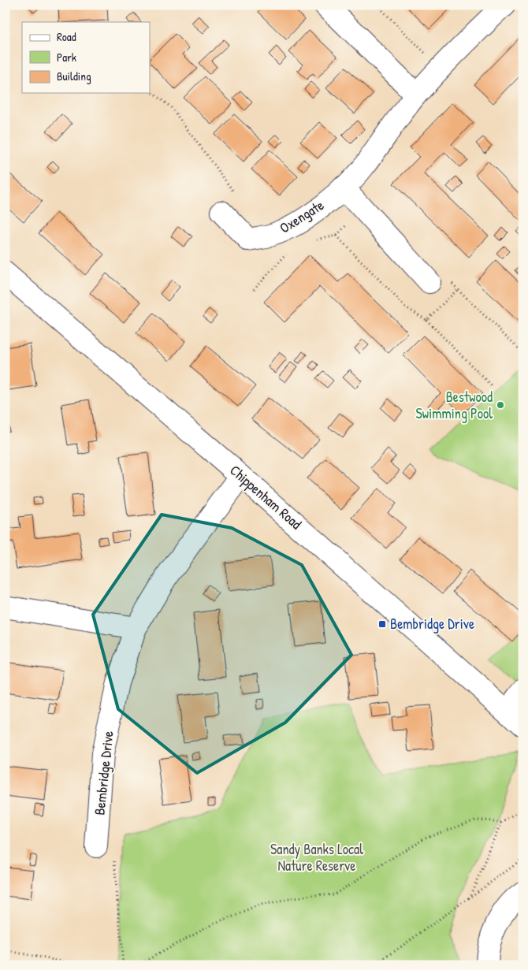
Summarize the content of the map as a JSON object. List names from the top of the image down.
{
  "streets": {
    "street": ["Oxengate", "Chippenham Road", "Bembridge Drive"]
  },
  "crossings": [
    ["Chippenham Road", "Bembridge Drive"]
  ],
  "parks": ["Sandy Banks Local Nature Reserve"],
  "places": {
    "other": ["Bestwood Swimming Pool"],
    "transit": ["Bembridge Drive"]
  },
  "legend": ["Road", "Park", "Building"]
}
